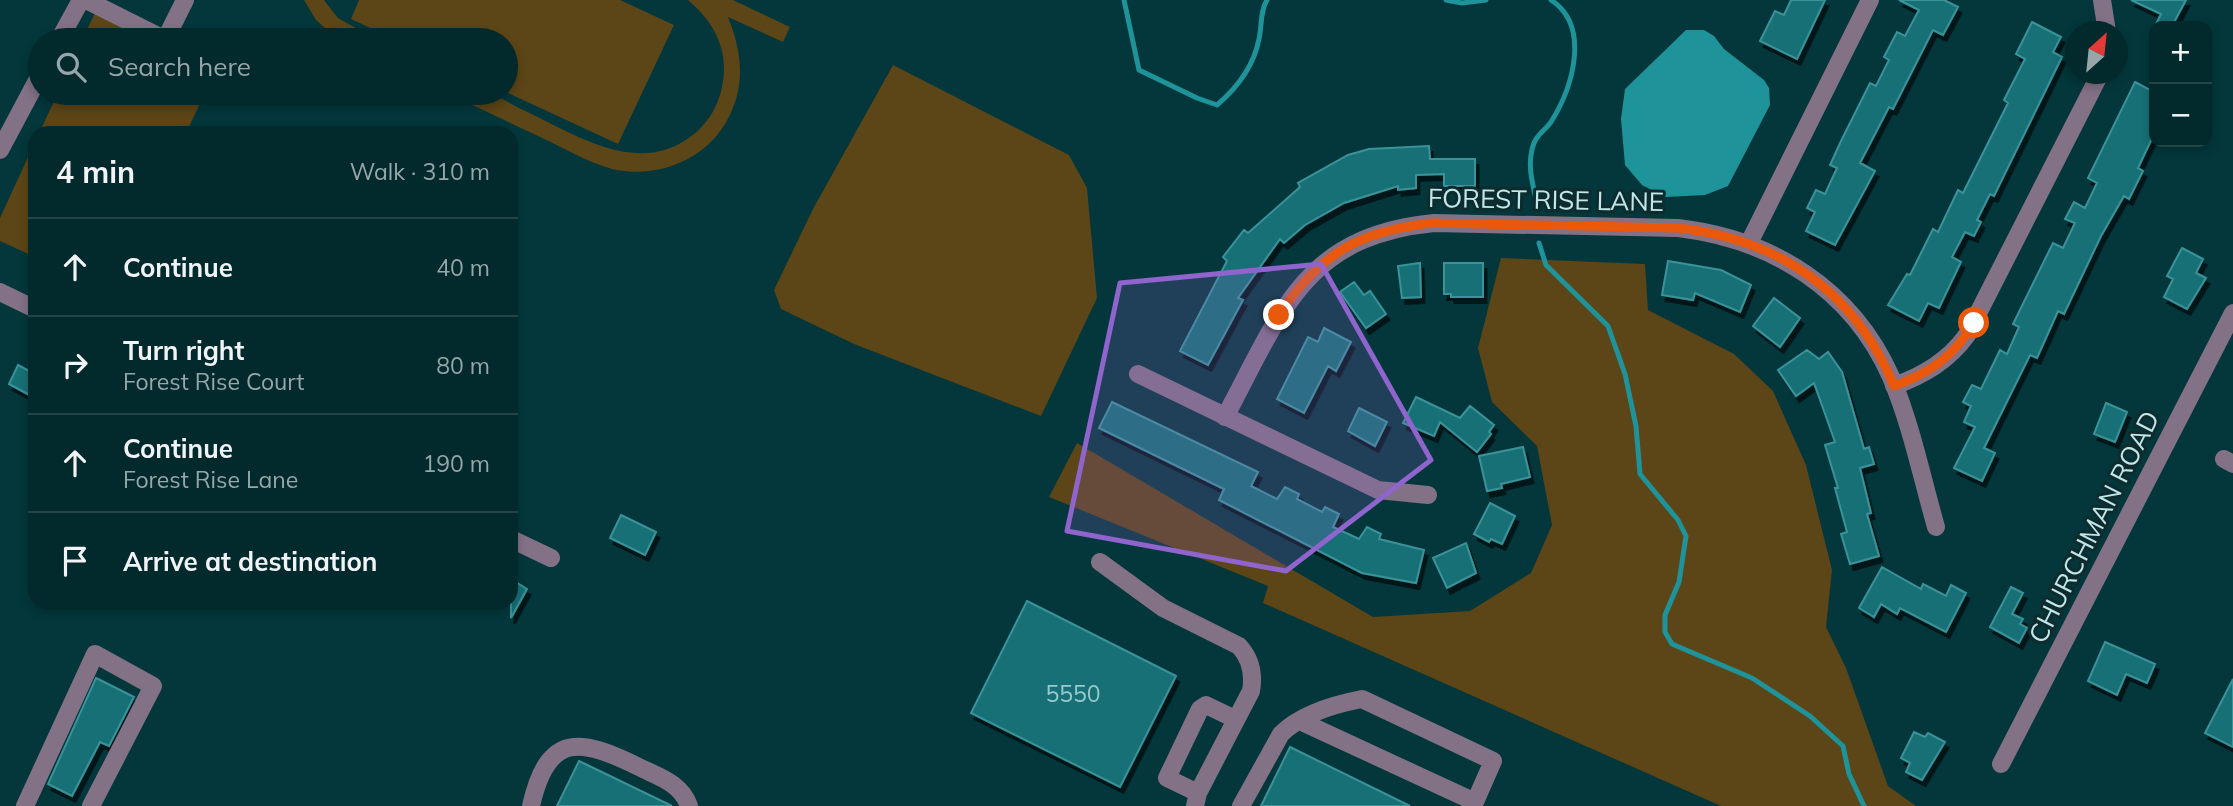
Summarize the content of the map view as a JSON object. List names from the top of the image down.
{
  "streets": {
    "street": ["FOREST RISE LANE", "CHURCHMAN ROAD"]
  },
  "house_numbers": ["5550"],
  "north": "top right",
  "page": {
    "map_buttons": ["+", "−"],
    "search": "Search here",
    "heading": ["4 min", "Walk · 310 m"],
    "list": [
      ["Continue", "40 m"],
      ["Turn right", "Forest Rise Court", "80 m"],
      ["Continue", "Forest Rise Lane", "190 m"],
      "Arrive at destination"
    ]
  }
}
